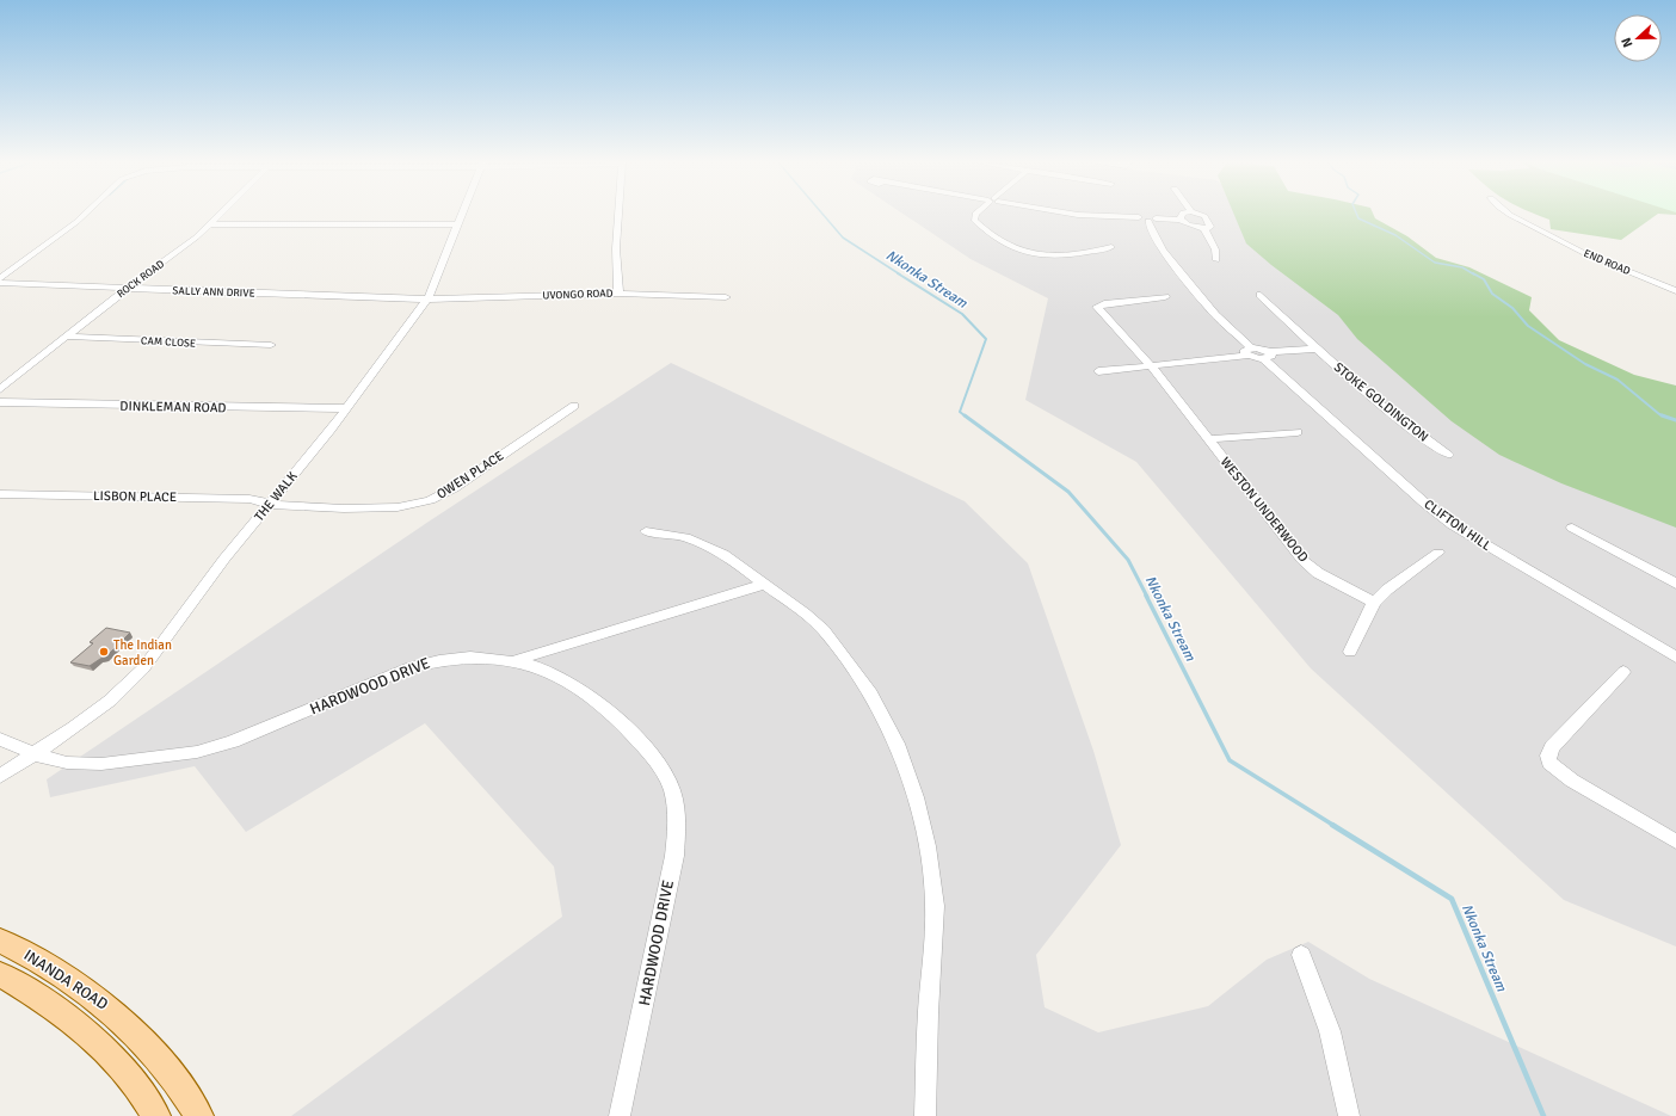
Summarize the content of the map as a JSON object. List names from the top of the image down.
{
  "streets": {
    "main road": ["INANDA ROAD"],
    "street": [
      "END ROAD",
      "ROCK ROAD",
      "SALLY ANN DRIVE",
      "UVONGO ROAD",
      "CAM CLOSE",
      "STOKE GOLDINGTON",
      "DINKLEMAN ROAD",
      "OWEN PLACE",
      "LISBON PLACE",
      "THE WALK",
      "WESTON UNDERWOOD",
      "CLIFTON HILL",
      "HARDWOOD DRIVE"
    ]
  },
  "crossings": [
    ["ROCK ROAD", "SALLY ANN DRIVE"],
    ["ROCK ROAD", "CAM CLOSE"],
    ["SALLY ANN DRIVE", "UVONGO ROAD"],
    ["SALLY ANN DRIVE", "THE WALK"],
    ["UVONGO ROAD", "THE WALK"],
    ["DINKLEMAN ROAD", "THE WALK"],
    ["OWEN PLACE", "LISBON PLACE"],
    ["OWEN PLACE", "THE WALK"],
    ["LISBON PLACE", "THE WALK"],
    ["THE WALK", "HARDWOOD DRIVE"]
  ],
  "water": ["Nkonka Stream"],
  "places": ["The Indian Garden"],
  "north": "left"
}
